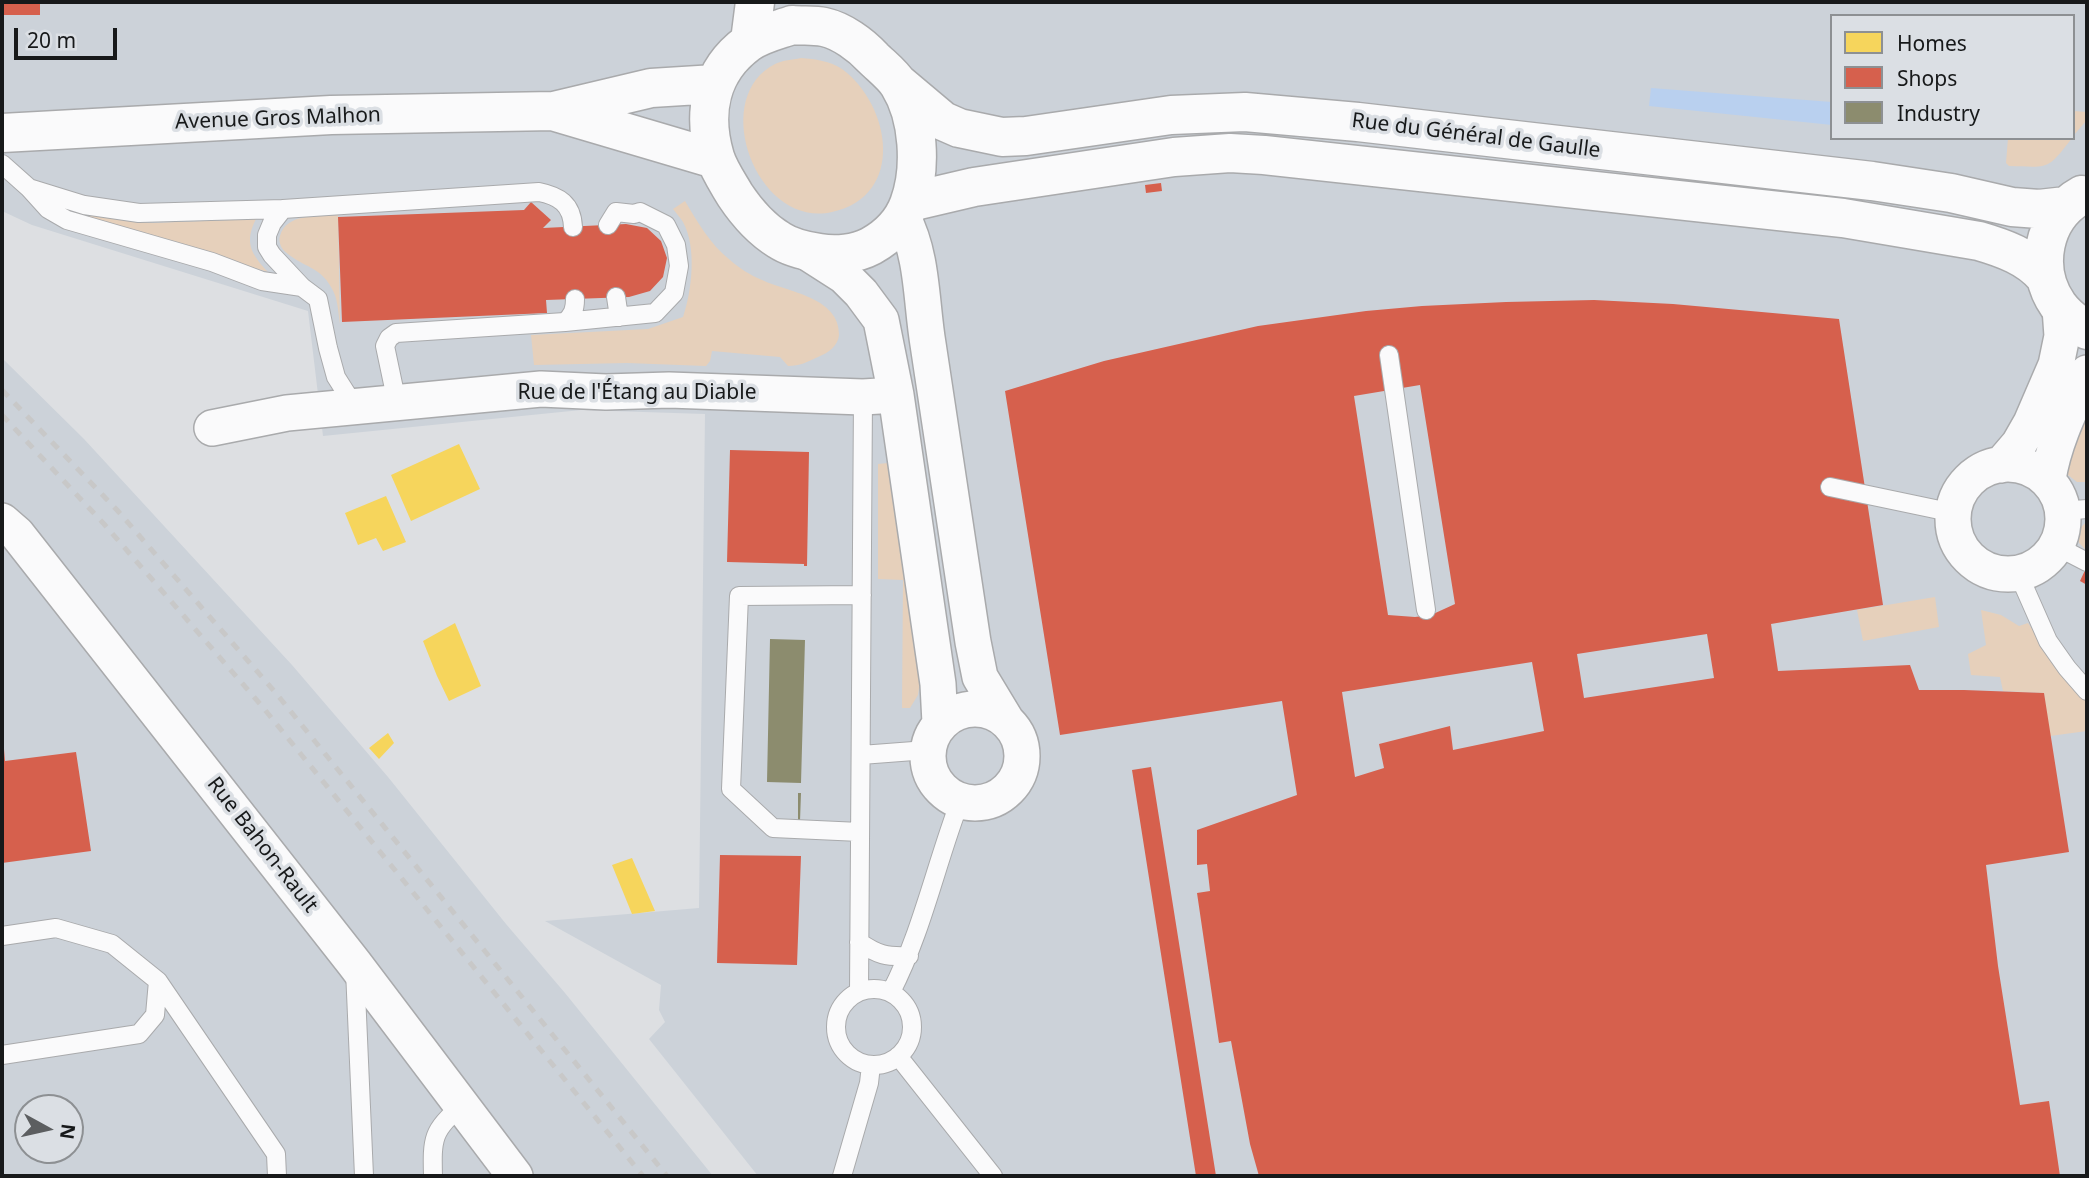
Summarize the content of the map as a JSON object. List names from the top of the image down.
{
  "streets": {
    "main road": ["Avenue Gros Malhon", "Rue du Général de Gaulle"],
    "street": ["Rue de l'Étang au Diable", "Rue Bahon-Rault"]
  },
  "crossings": [
    ["Avenue Gros Malhon", "Rue du Général de Gaulle"]
  ],
  "legend": ["Homes", "Shops", "Industry"],
  "scale_bar": "20 m",
  "north": "right"
}
